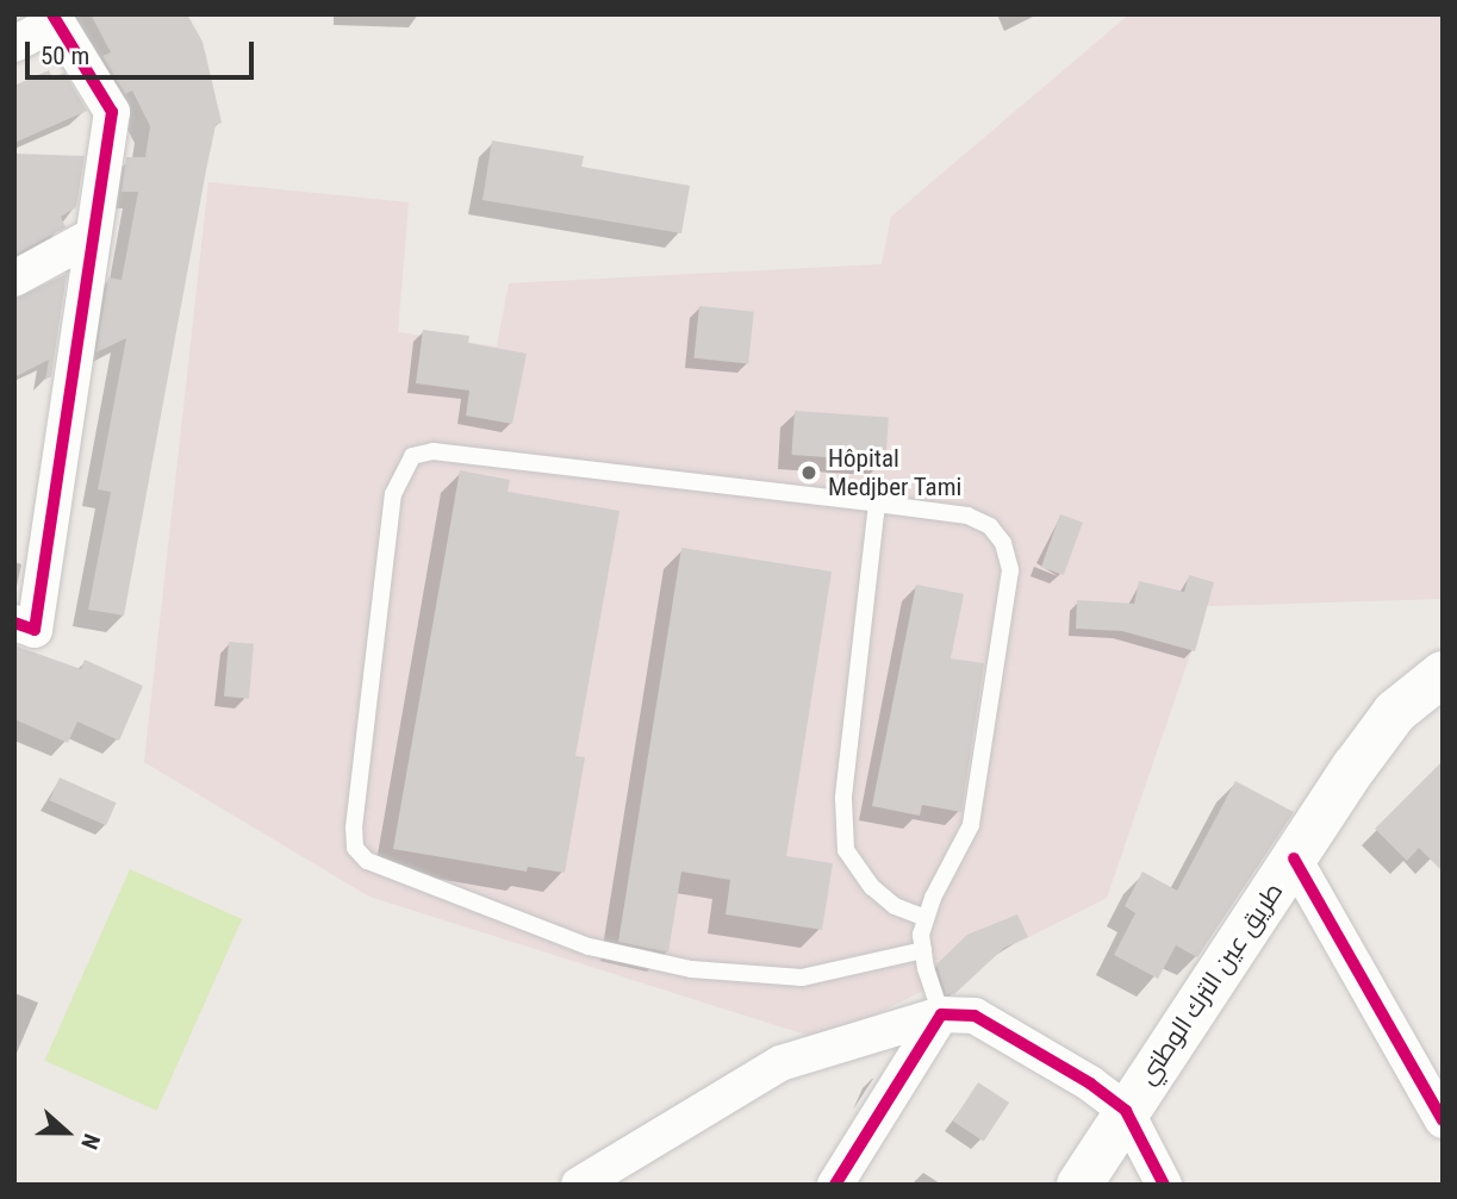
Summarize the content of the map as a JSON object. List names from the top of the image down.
{
  "streets": {
    "main road": ["طريق عين الترك الوطني"]
  },
  "places": ["Hôpital Medjber Tami"],
  "scale_bar": "50 m",
  "north": "right"
}
